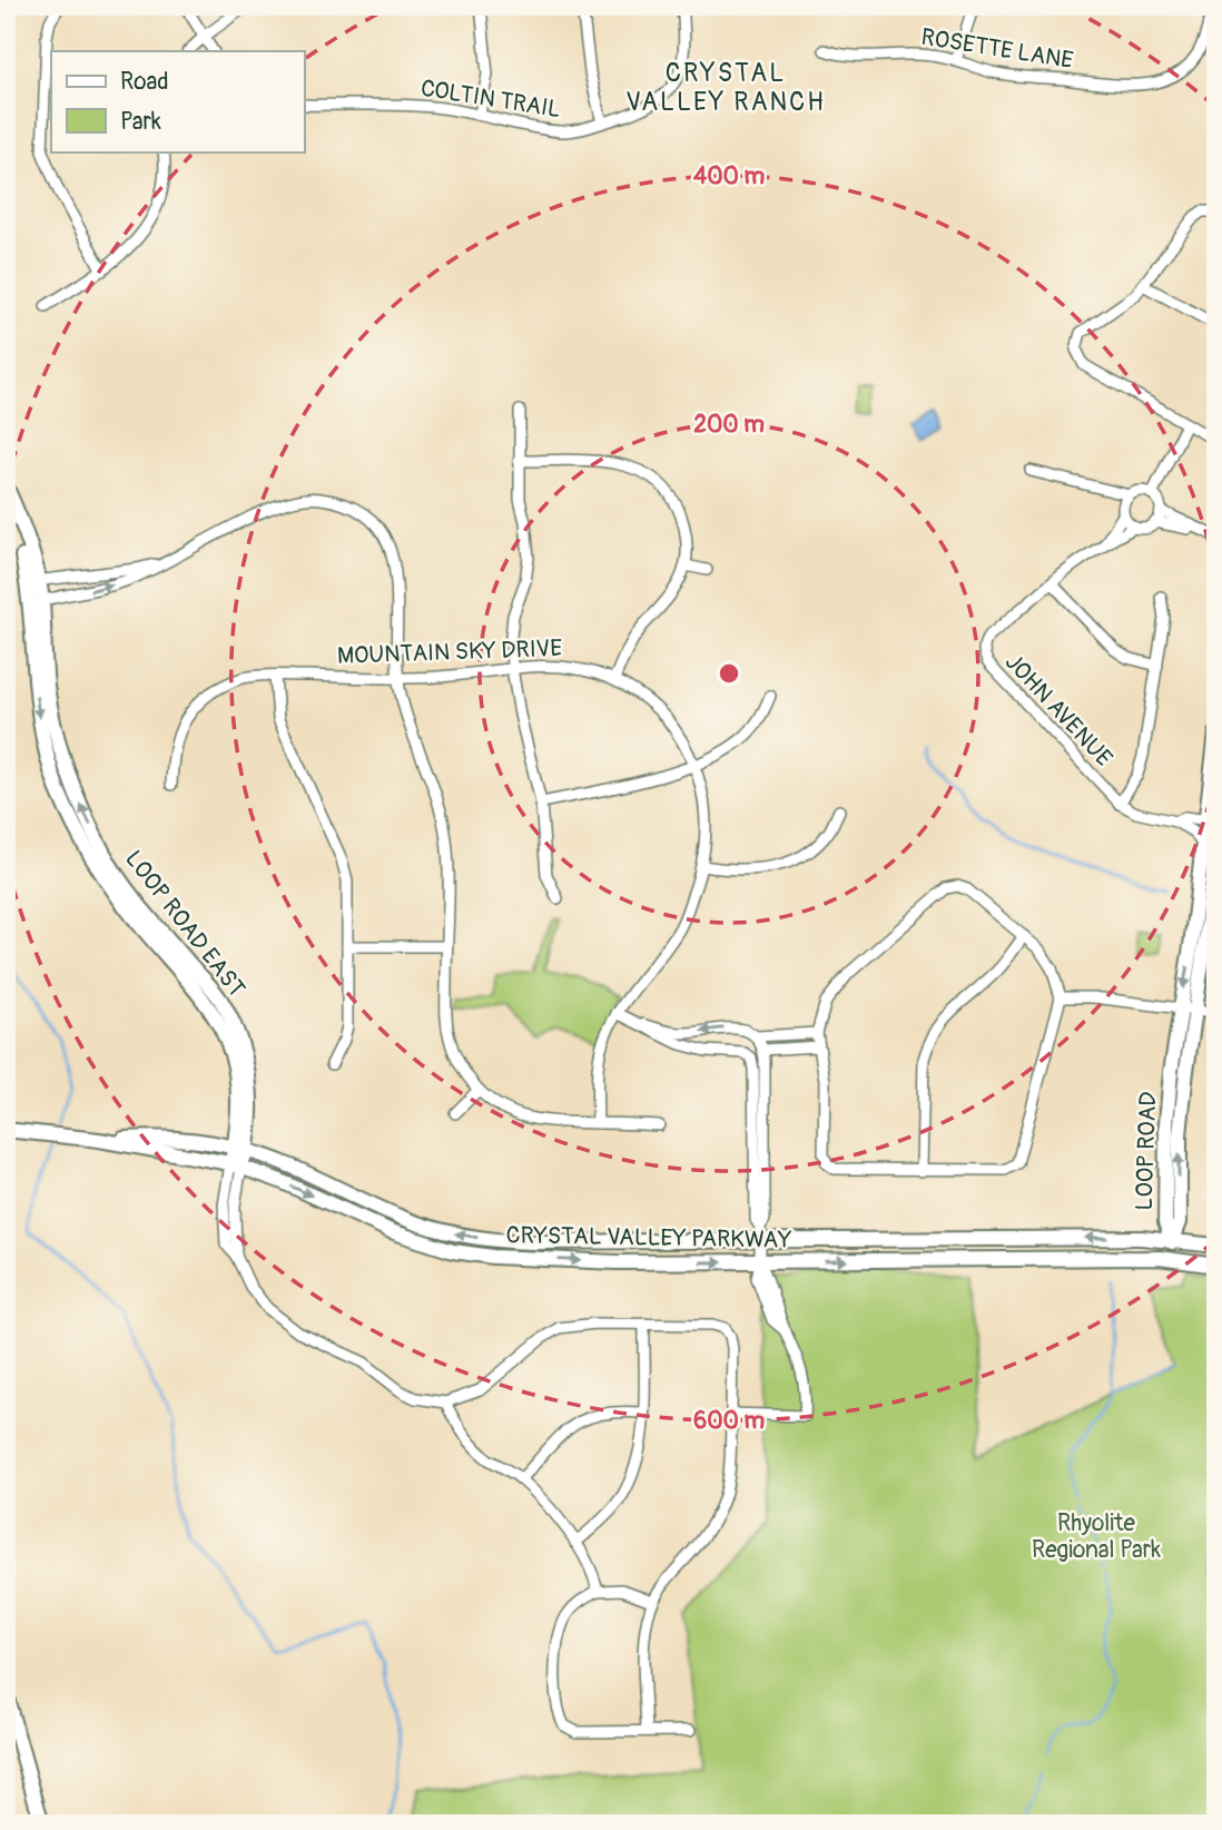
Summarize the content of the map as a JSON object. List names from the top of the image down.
{
  "streets": {
    "main road": ["LOOP ROAD EAST", "LOOP ROAD", "CRYSTAL VALLEY PARKWAY"],
    "street": [
      "ROSETTE LANE",
      "COLTIN TRAIL",
      "MOUNTAIN SKY DRIVE",
      "JOHN AVENUE"
    ]
  },
  "crossings": [
    ["JOHN AVENUE", "LOOP ROAD"],
    ["LOOP ROAD EAST", "CRYSTAL VALLEY PARKWAY"],
    ["LOOP ROAD", "CRYSTAL VALLEY PARKWAY"]
  ],
  "districts": ["CRYSTAL VALLEY RANCH"],
  "parks": ["Rhyolite Regional Park"],
  "legend": ["Road", "Park"],
  "rings": ["400 m", "200 m", "600 m"]
}
